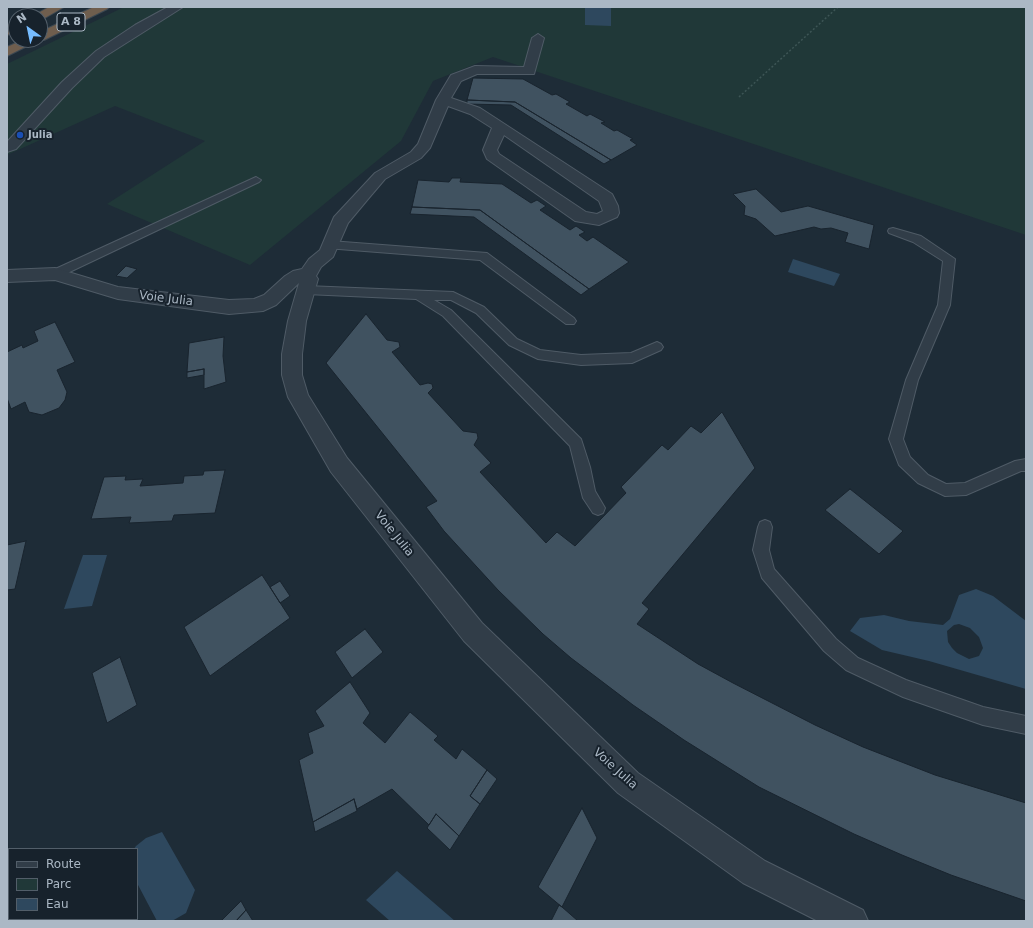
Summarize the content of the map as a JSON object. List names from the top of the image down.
{
  "streets": {
    "highway": ["A 8"],
    "street": ["Voie Julia"]
  },
  "places": ["Julia"],
  "legend": ["Route", "Parc", "Eau"],
  "north": "top left"
}
